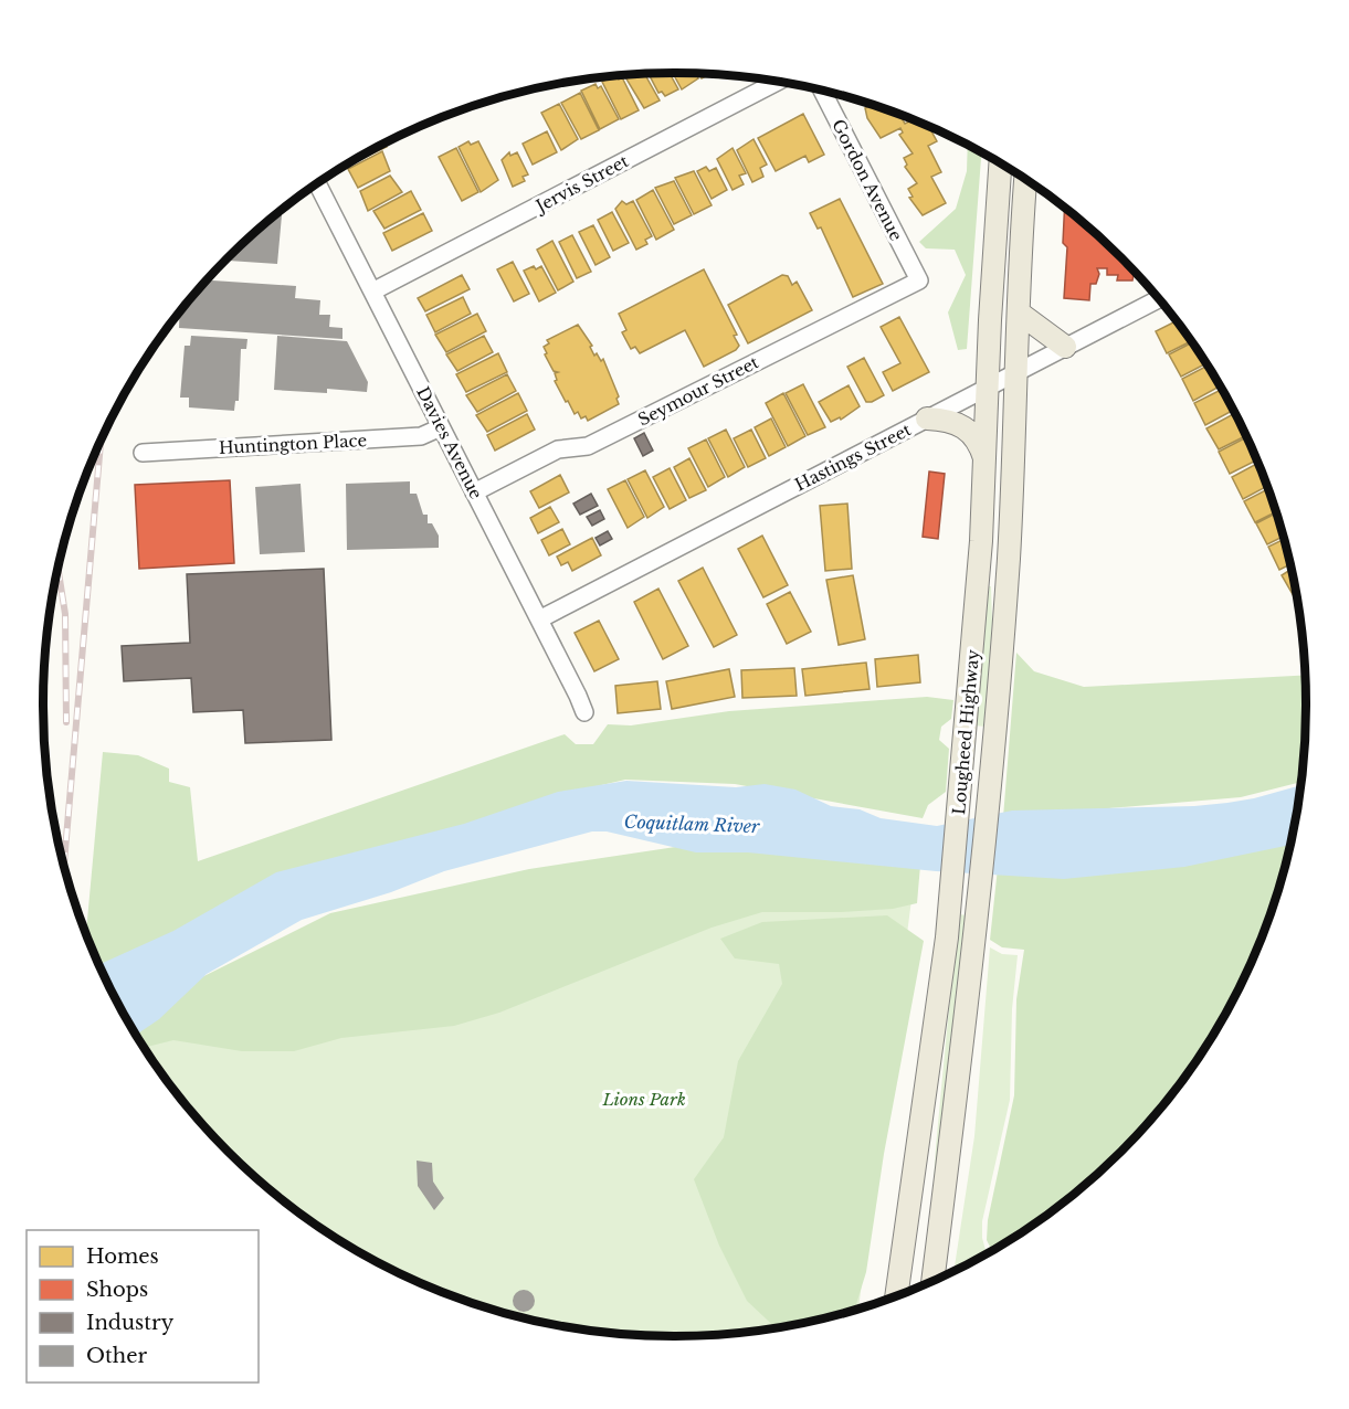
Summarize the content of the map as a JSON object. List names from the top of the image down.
{
  "streets": {
    "main road": ["Lougheed Highway"],
    "street": [
      "Gordon Avenue",
      "Jervis Street",
      "Seymour Street",
      "Davies Avenue",
      "Huntington Place",
      "Hastings Street"
    ]
  },
  "crossings": [
    ["Gordon Avenue", "Seymour Street"],
    ["Jervis Street", "Davies Avenue"],
    ["Seymour Street", "Davies Avenue"],
    ["Davies Avenue", "Huntington Place"],
    ["Davies Avenue", "Hastings Street"],
    ["Hastings Street", "Lougheed Highway"]
  ],
  "water": ["Coquitlam River"],
  "parks": ["Lions Park"],
  "legend": [
    "Homes",
    "Shops",
    "Industry",
    "Other"
  ]
}
